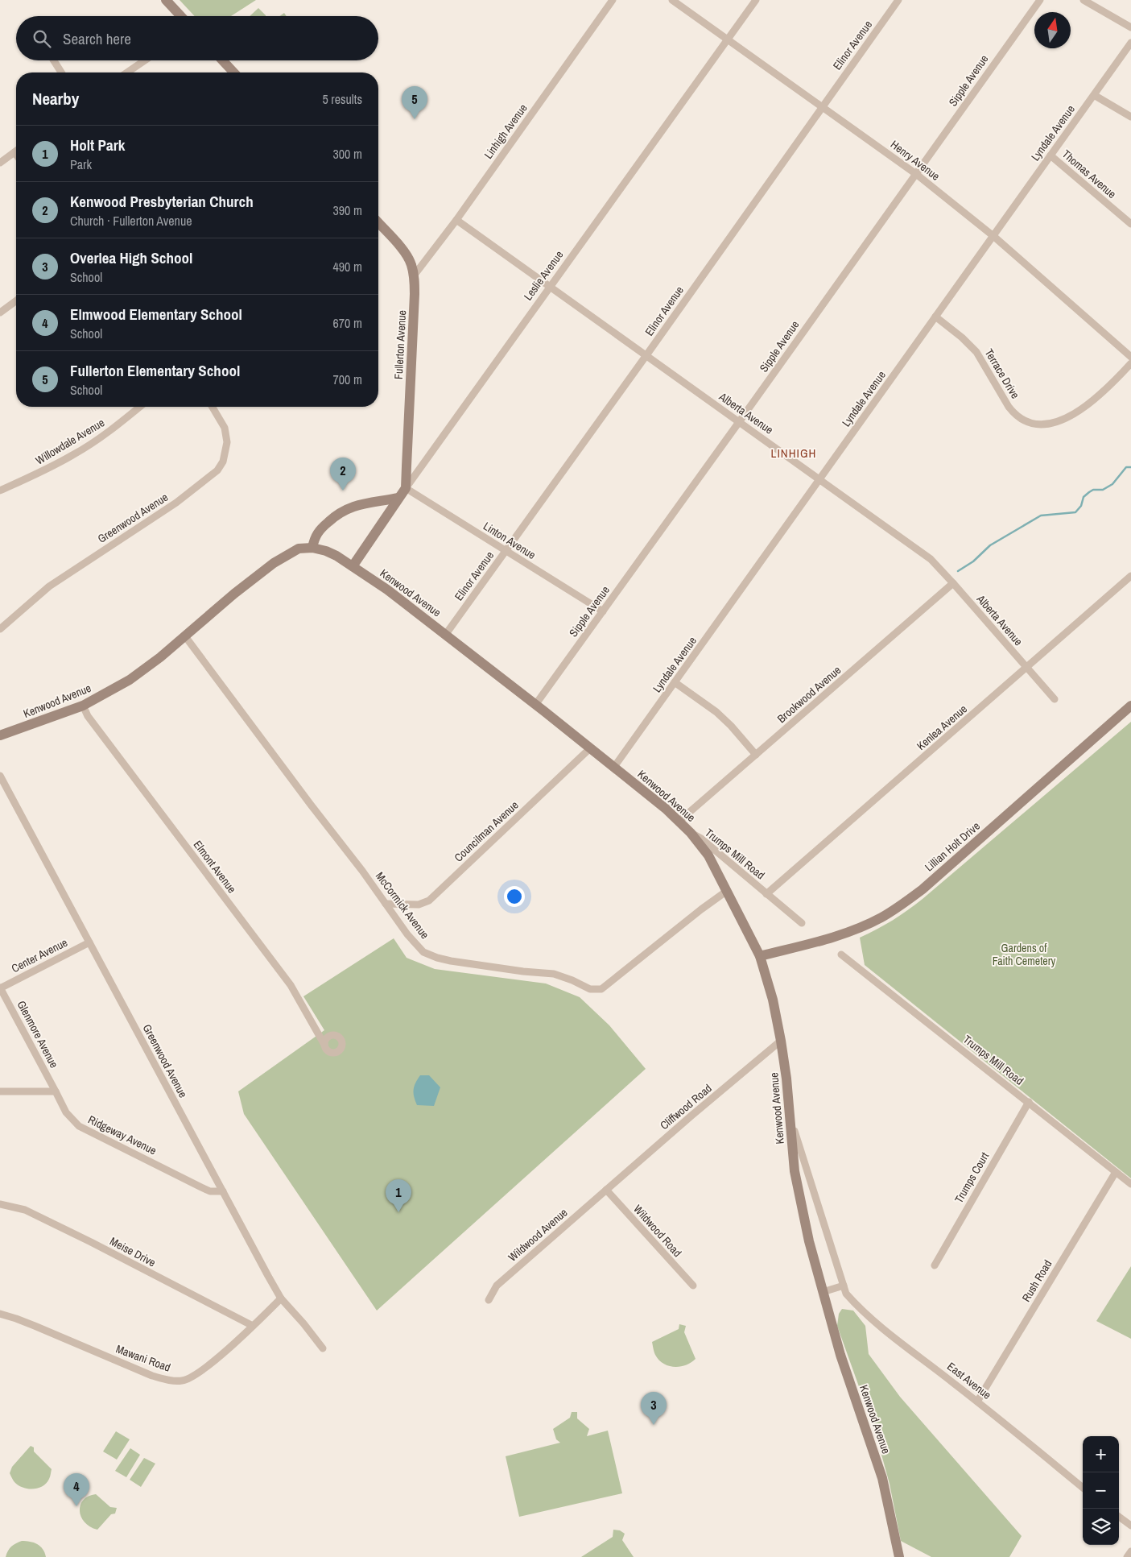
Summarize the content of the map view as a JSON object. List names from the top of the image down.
{
  "streets": {
    "main road": [
      "Leslie Avenue",
      "Fullerton Avenue",
      "Kenwood Avenue",
      "Lillian Holt Drive"
    ],
    "street": [
      "Elinor Avenue",
      "Sipple Avenue",
      "Linhigh Avenue",
      "Lyndale Avenue",
      "Henry Avenue",
      "Thomas Avenue",
      "Terrace Drive",
      "Alberta Avenue",
      "Willowdale Avenue",
      "Greenwood Avenue",
      "Linton Avenue",
      "Brookwood Avenue",
      "Kenlea Avenue",
      "Councilman Avenue",
      "Trumps Mill Road",
      "Elmont Avenue",
      "McCormick Avenue",
      "Center Avenue",
      "Glenmore Avenue",
      "Cliffwood Road",
      "Ridgeway Avenue",
      "Trumps Court",
      "Wildwood Road",
      "Wildwood Avenue",
      "Meise Drive",
      "Rush Road",
      "Mawani Road",
      "East Avenue"
    ]
  },
  "crossings": [
    ["Elinor Avenue", "Henry Avenue"],
    ["Elinor Avenue", "Alberta Avenue"],
    ["Elinor Avenue", "Linton Avenue"],
    ["Elinor Avenue", "Kenwood Avenue"],
    ["Sipple Avenue", "Henry Avenue"],
    ["Sipple Avenue", "Alberta Avenue"],
    ["Sipple Avenue", "Linton Avenue"],
    ["Sipple Avenue", "Kenwood Avenue"],
    ["Linhigh Avenue", "Fullerton Avenue"],
    ["Linhigh Avenue", "Alberta Avenue"],
    ["Lyndale Avenue", "Henry Avenue"],
    ["Lyndale Avenue", "Thomas Avenue"],
    ["Lyndale Avenue", "Terrace Drive"],
    ["Lyndale Avenue", "Alberta Avenue"],
    ["Lyndale Avenue", "Kenwood Avenue"],
    ["Henry Avenue", "Leslie Avenue"],
    ["Leslie Avenue", "Fullerton Avenue"],
    ["Leslie Avenue", "Alberta Avenue"],
    ["Leslie Avenue", "Linton Avenue"],
    ["Leslie Avenue", "Kenwood Avenue"],
    ["Fullerton Avenue", "Linton Avenue"],
    ["Alberta Avenue", "Brookwood Avenue"],
    ["Alberta Avenue", "Kenlea Avenue"],
    ["Greenwood Avenue", "Center Avenue"],
    ["Greenwood Avenue", "Ridgeway Avenue"],
    ["Greenwood Avenue", "Mawani Road"],
    ["Kenwood Avenue", "Brookwood Avenue"],
    ["Kenwood Avenue", "Councilman Avenue"],
    ["Kenwood Avenue", "Lillian Holt Drive"],
    ["Kenwood Avenue", "Trumps Mill Road"],
    ["Kenwood Avenue", "Elmont Avenue"],
    ["Kenwood Avenue", "McCormick Avenue"],
    ["Kenwood Avenue", "Cliffwood Road"],
    ["Kenwood Avenue", "East Avenue"],
    ["Kenlea Avenue", "Trumps Mill Road"],
    ["Councilman Avenue", "McCormick Avenue"],
    ["Trumps Mill Road", "Trumps Court"],
    ["Trumps Mill Road", "Rush Road"],
    ["Center Avenue", "Glenmore Avenue"],
    ["Glenmore Avenue", "Ridgeway Avenue"],
    ["Cliffwood Road", "Wildwood Road"],
    ["Cliffwood Road", "Wildwood Avenue"],
    ["Wildwood Road", "Wildwood Avenue"],
    ["Meise Drive", "Mawani Road"],
    ["Rush Road", "East Avenue"]
  ],
  "districts": ["LINHIGH"],
  "parks": ["Gardens of Faith Cemetery"],
  "north": "top",
  "page": {
    "search": "Search here",
    "heading": ["Nearby", "5 results"],
    "pins": [
      "5",
      "2",
      "1",
      "3",
      "4"
    ],
    "list": [
      {
        "mark": "1",
        "name": "Holt Park",
        "note": "Park",
        "value": "300 m"
      },
      {
        "mark": "2",
        "name": "Kenwood Presbyterian Church",
        "note": "Church · Fullerton Avenue",
        "value": "390 m"
      },
      {
        "mark": "3",
        "name": "Overlea High School",
        "note": "School",
        "value": "490 m"
      },
      {
        "mark": "4",
        "name": "Elmwood Elementary School",
        "note": "School",
        "value": "670 m"
      },
      {
        "mark": "5",
        "name": "Fullerton Elementary School",
        "note": "School",
        "value": "700 m"
      }
    ],
    "map_buttons": ["+", "−"]
  }
}
